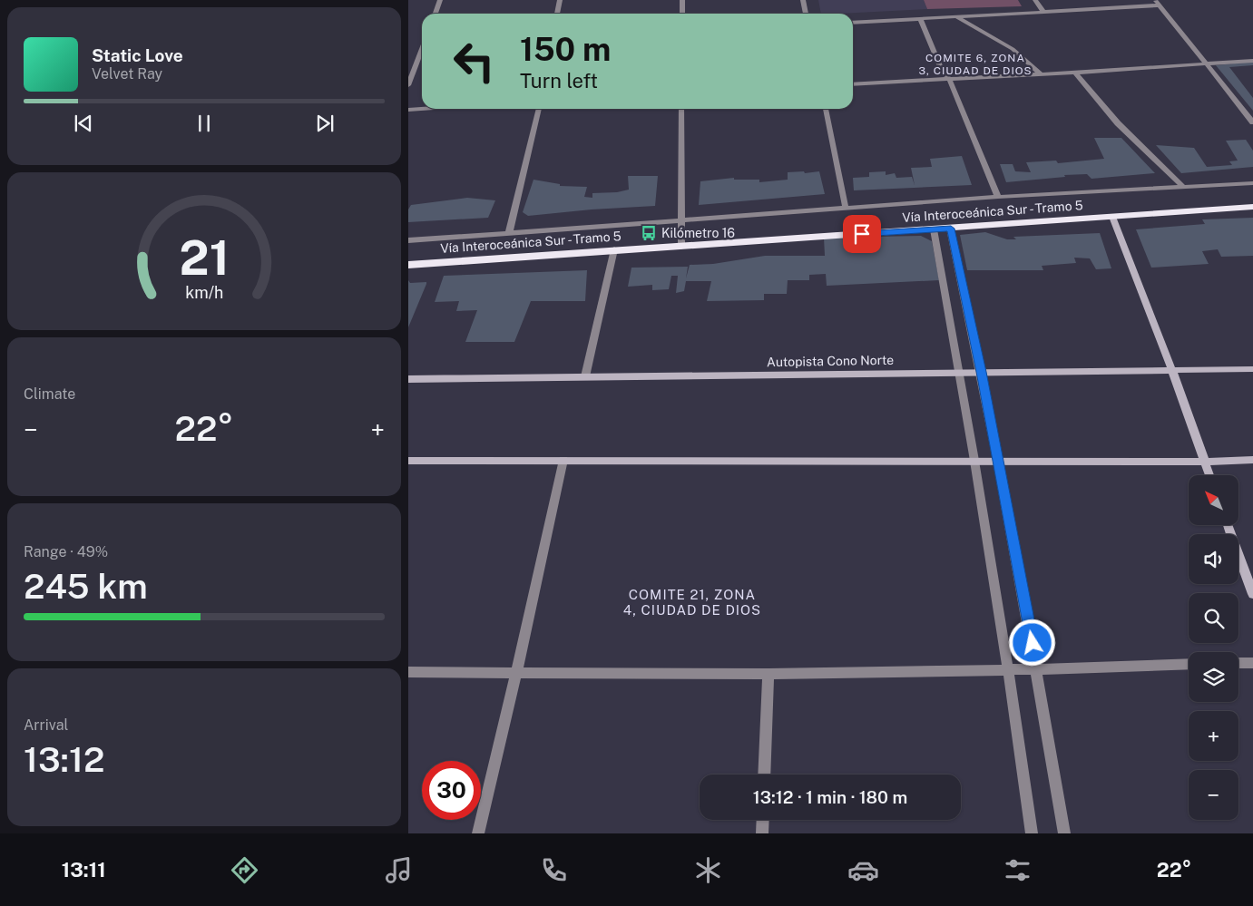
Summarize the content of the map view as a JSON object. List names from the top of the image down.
{
  "streets": {
    "highway": ["Vía Interoceánica Sur - Tramo 5"],
    "main road": ["Autopista Cono Norte"]
  },
  "districts": ["COMITE 6, ZONA 3, CIUDAD DE DIOS", "COMITE 21, ZONA 4, CIUDAD DE DIOS"],
  "places": {
    "bus stop": ["Kilómetro 16"]
  },
  "north": "top left",
  "page": {
    "turn": ["150 m", "Turn left"],
    "song": ["Static Love", "Velvet Ray"],
    "tile": [
      "Climate",
      ["Range · 49%", "245 km"],
      ["Arrival", "13:12"]
    ],
    "heat": ["−", "22°", "+"],
    "map_buttons": ["+", "−"],
    "limit": "30",
    "trip": "13:12 · 1 min · 180 m",
    "tabs": ["13:11", "22°"],
    "gauge": ["21", "km/h"]
  }
}
